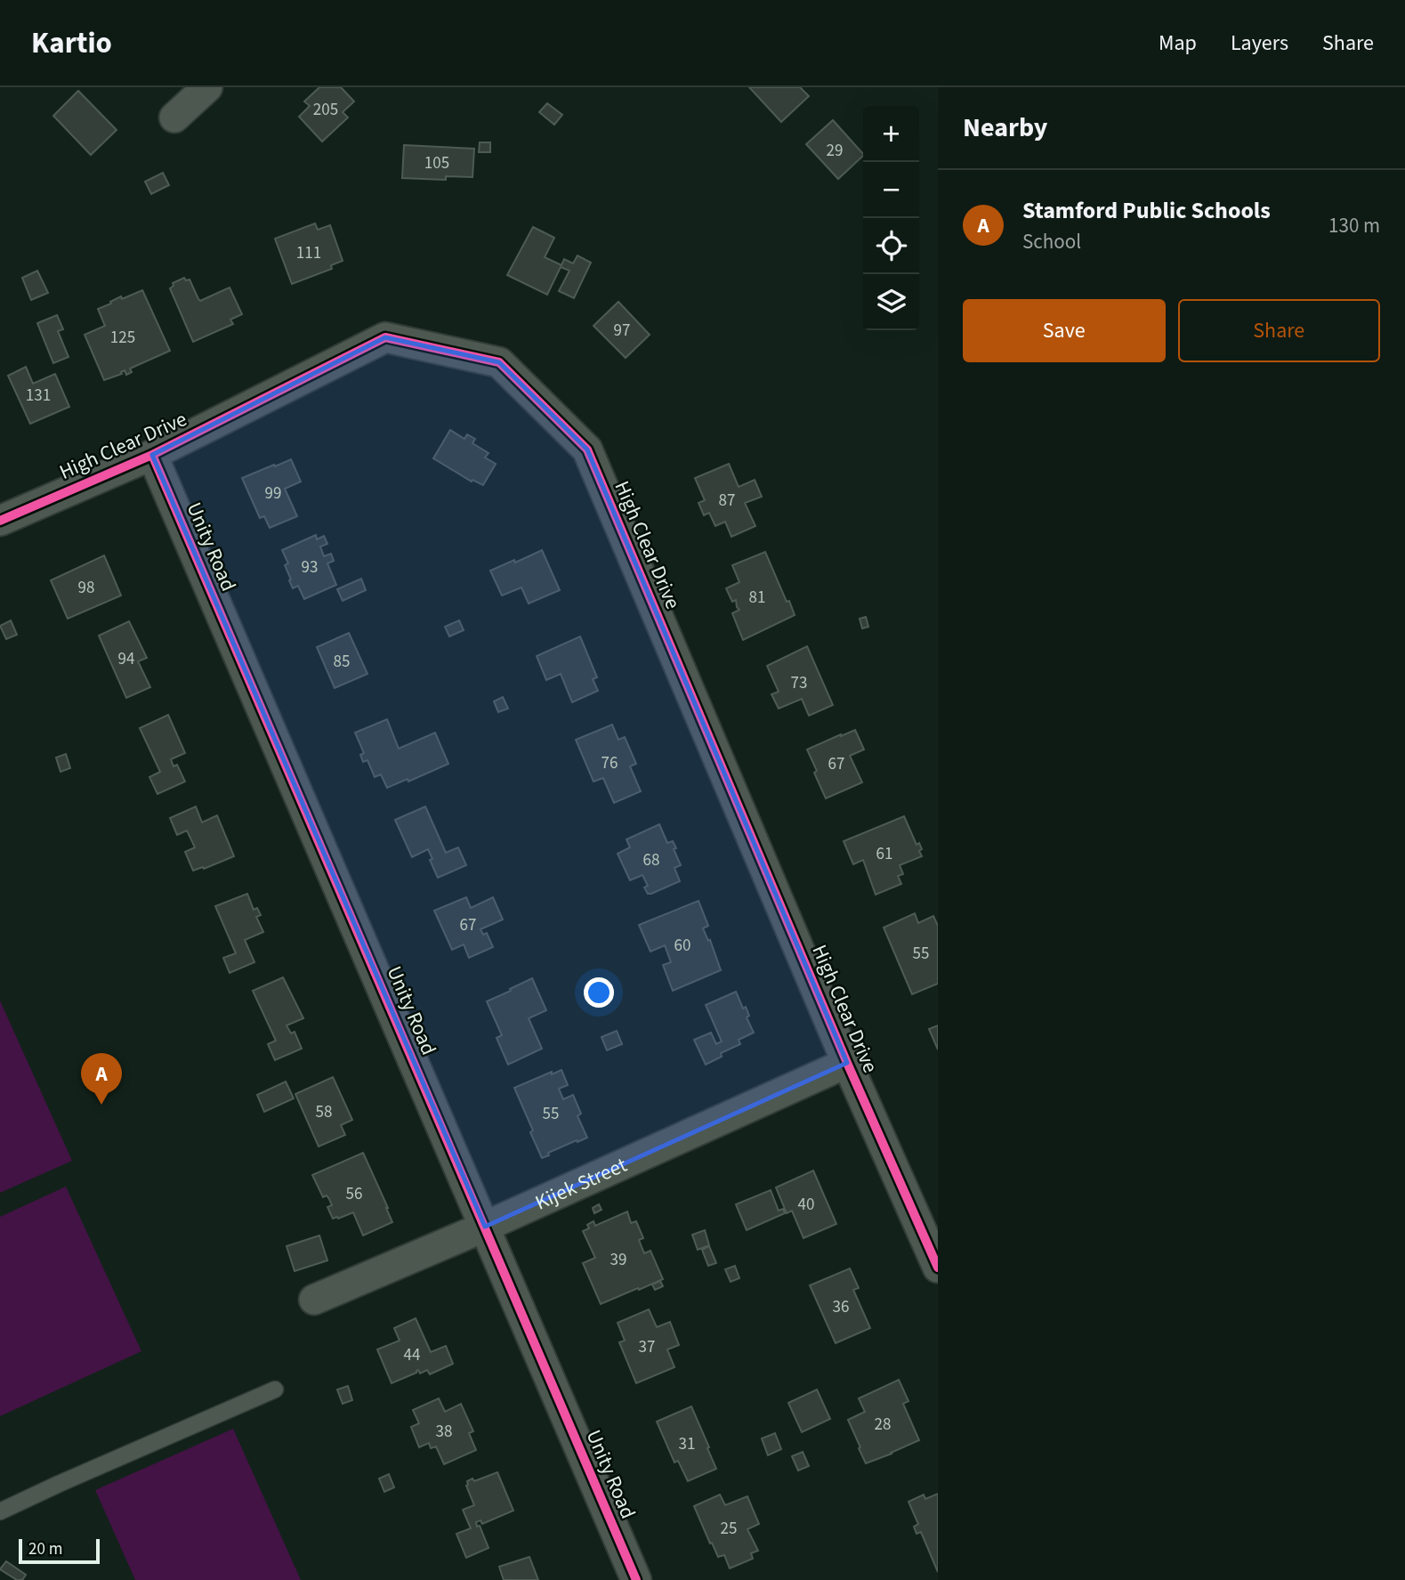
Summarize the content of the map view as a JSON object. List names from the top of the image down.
{
  "streets": {
    "street": ["High Clear Drive", "Unity Road", "Kijek Street"]
  },
  "crossings": [
    ["High Clear Drive", "Unity Road"],
    ["High Clear Drive", "Kijek Street"],
    ["Unity Road", "Kijek Street"]
  ],
  "house_numbers": [
    "205",
    "29",
    "105",
    "111",
    "97",
    "125",
    "131",
    "99",
    "87",
    "93",
    "98",
    "81",
    "94",
    "85",
    "73",
    "76",
    "67",
    "61",
    "68",
    "67",
    "60",
    "55",
    "58",
    "55",
    "56",
    "40",
    "39",
    "36",
    "37",
    "44",
    "28",
    "38",
    "31",
    "25"
  ],
  "scale_bar": "20 m",
  "page": {
    "header": "Kartio",
    "nav": ["Map", "Layers", "Share"],
    "heading": "Nearby",
    "map_buttons": ["+", "−"],
    "list": [
      {
        "mark": "A",
        "name": "Stamford Public Schools",
        "note": "School",
        "value": "130 m"
      }
    ],
    "buttons": ["Save", "Share"],
    "pins": "A",
    "scale": "20 m"
  }
}
